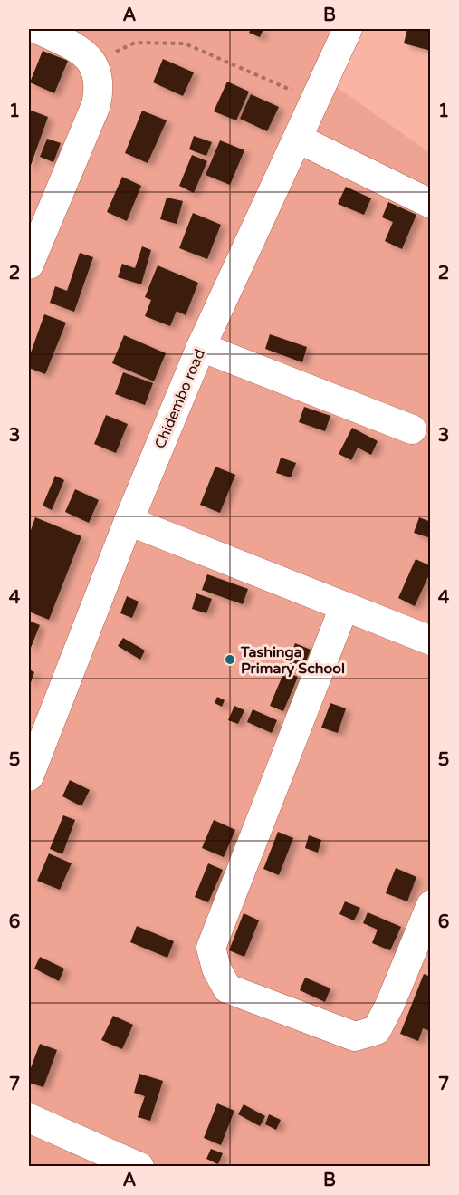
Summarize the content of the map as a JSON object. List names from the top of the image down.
{
  "streets": {
    "street": ["Chidembo road"]
  },
  "places": ["Tashinga Primary School"],
  "grid": {
    "columns": ["A", "B"],
    "rows": [
      "1",
      "2",
      "3",
      "4",
      "5",
      "6",
      "7"
    ]
  }
}
